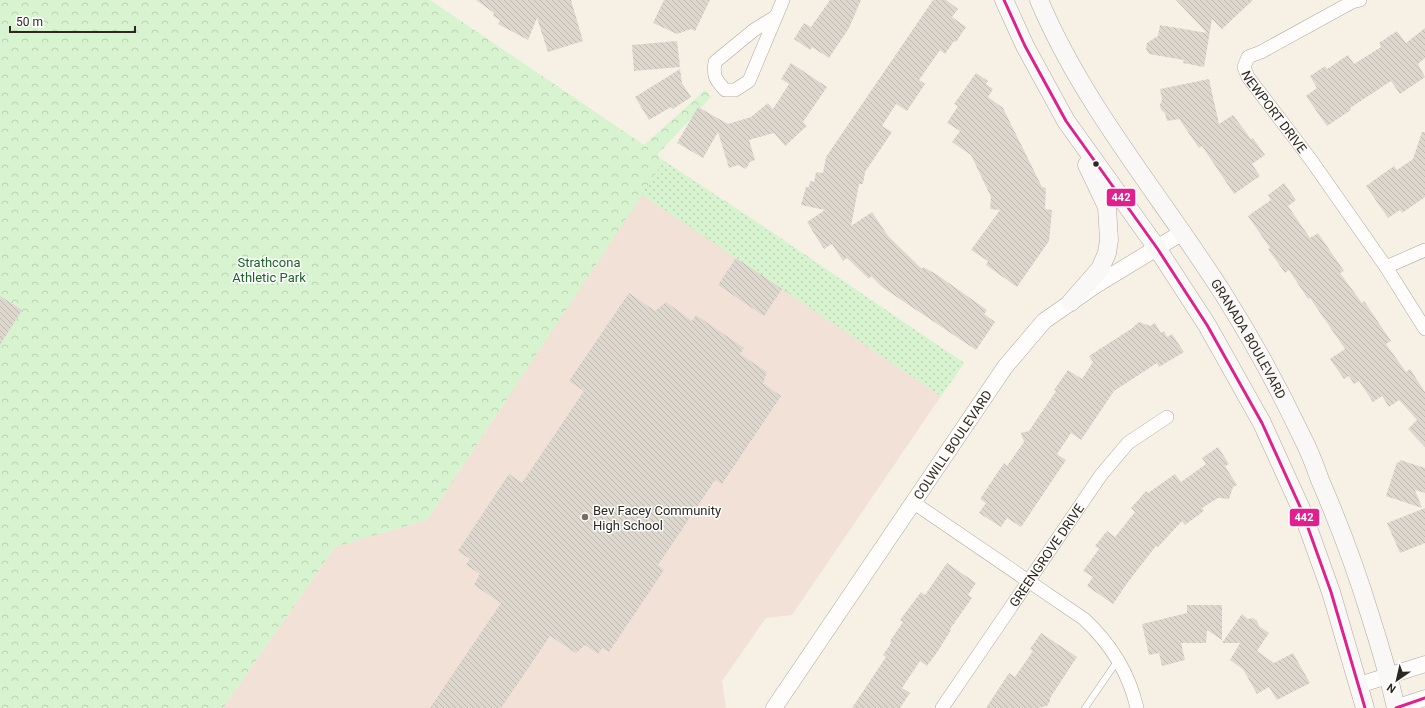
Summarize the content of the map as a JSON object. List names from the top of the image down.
{
  "streets": {
    "main road": ["GRANADA BOULEVARD"],
    "street": ["NEWPORT DRIVE", "COLWILL BOULEVARD", "GREENGROVE DRIVE"]
  },
  "crossings": [
    ["GRANADA BOULEVARD", "COLWILL BOULEVARD"]
  ],
  "parks": ["Strathcona Athletic Park"],
  "places": ["Bev Facey Community High School"],
  "lines": ["transit line 442"],
  "scale_bar": "50 m",
  "north": "bottom left"
}
